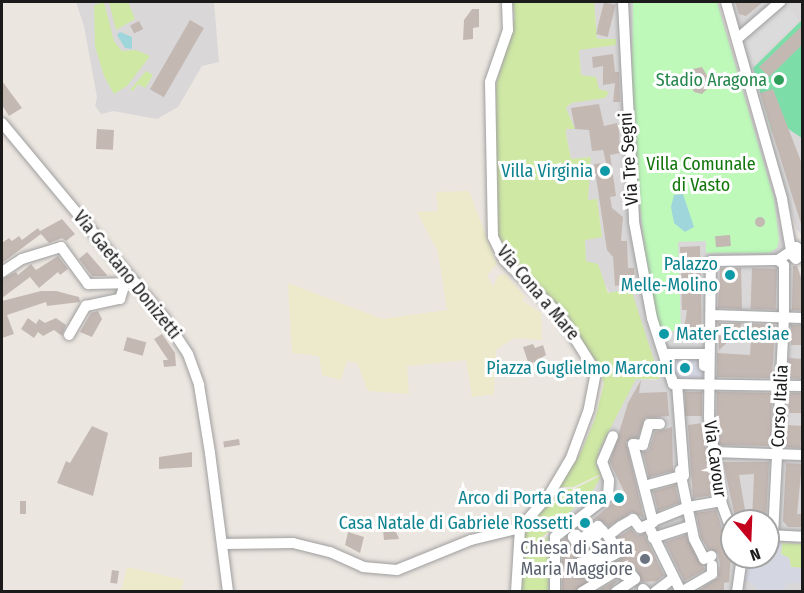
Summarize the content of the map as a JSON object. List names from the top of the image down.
{
  "streets": {
    "street": [
      "Via Tre Segni",
      "Via Gaetano Donizetti",
      "Via Cona a Mare",
      "Corso Italia",
      "Via Cavour"
    ]
  },
  "parks": ["Villa Comunale di Vasto"],
  "places": [
    "Stadio Aragona",
    "Villa Virginia",
    "Palazzo Melle-Molino",
    "Mater Ecclesiae",
    "Piazza Guglielmo Marconi",
    "Arco di Porta Catena",
    "Casa Natale di Gabriele Rossetti",
    "Chiesa di Santa Maria Maggiore"
  ],
  "north": "bottom"
}
